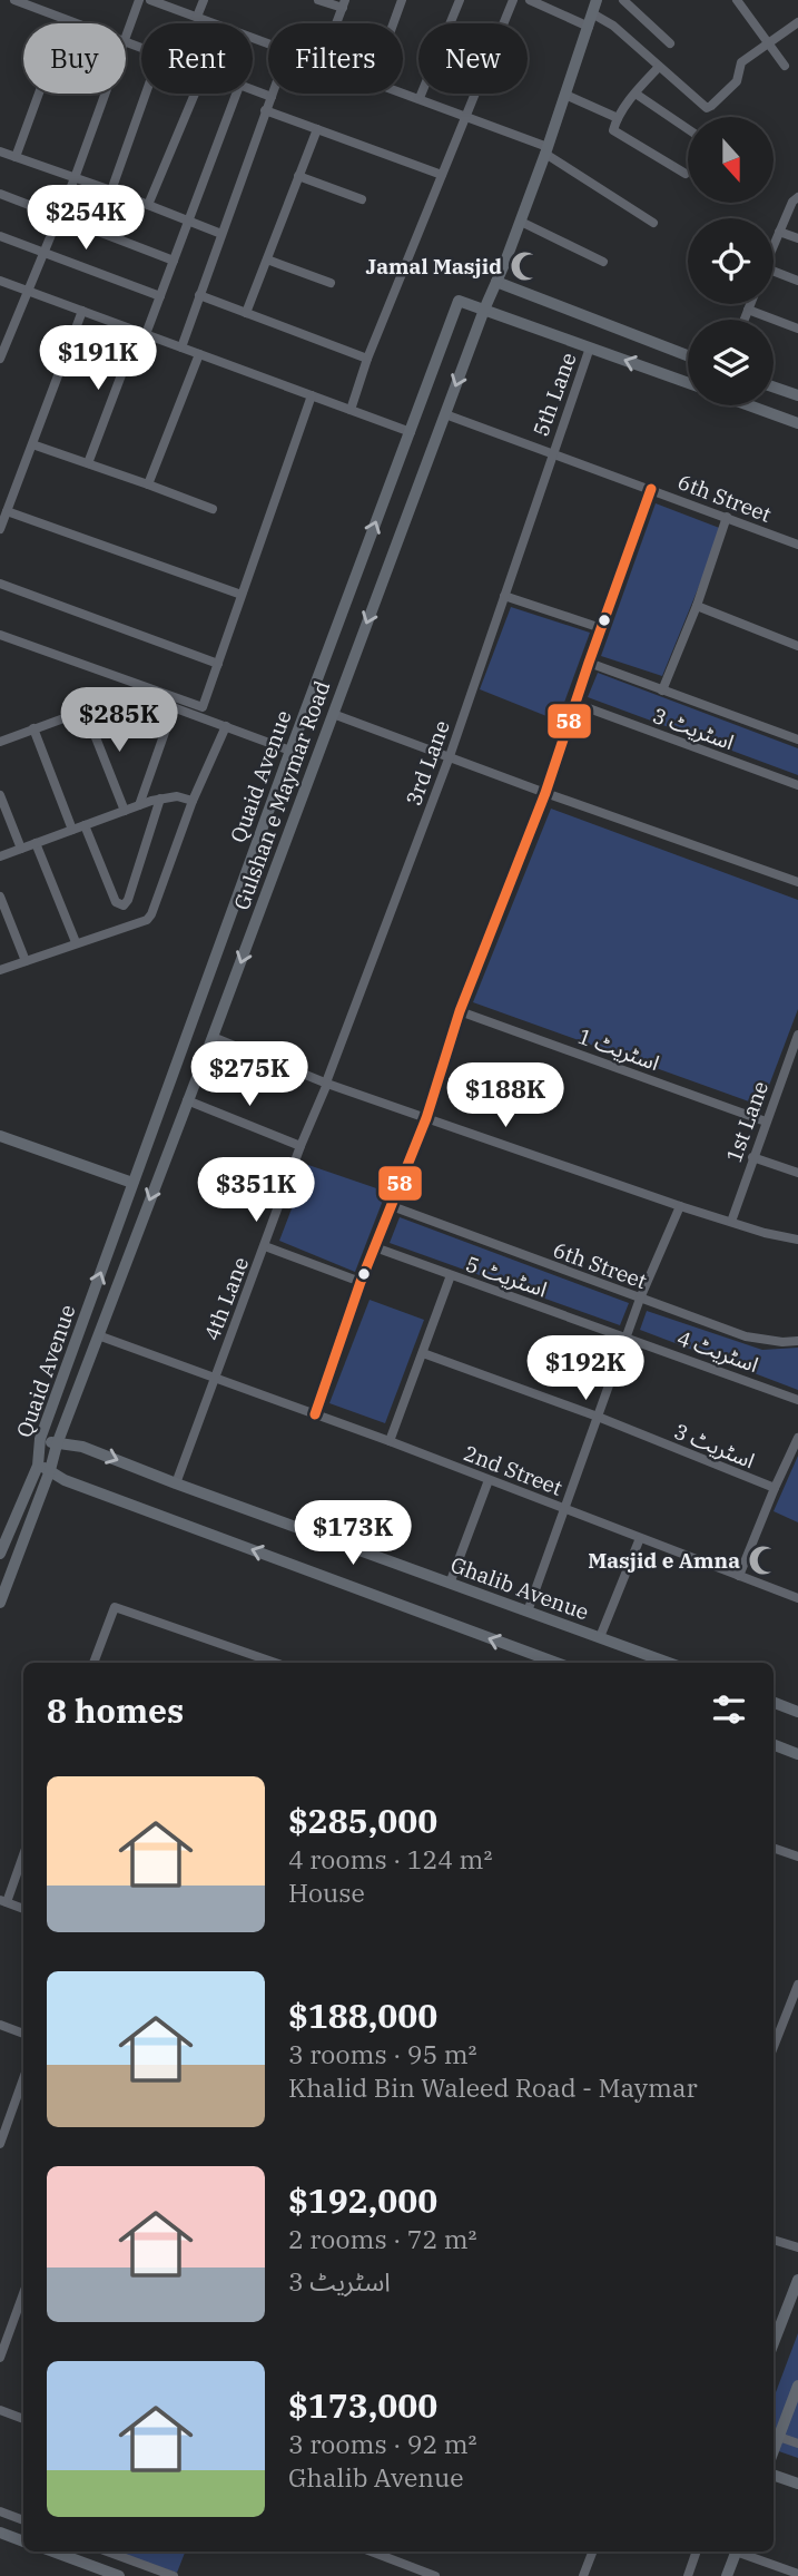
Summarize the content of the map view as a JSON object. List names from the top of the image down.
{
  "streets": {
    "main road": ["Quaid Avenue", "Gulshan e Maymar Road", "Ghalib Avenue"],
    "street": [
      "5th Lane",
      "6th Street",
      "اسٹریٹ 3",
      "3rd Lane",
      "اسٹریٹ 1",
      "1st Lane",
      "اسٹریٹ 5",
      "4th Lane",
      "اسٹریٹ 4",
      "2nd Street"
    ]
  },
  "crossings": [
    ["5th Lane", "6th Street"],
    ["5th Lane", "3rd Lane"],
    ["5th Lane", "Quaid Avenue"],
    ["6th Street", "3rd Lane"],
    ["6th Street", "Gulshan e Maymar Road"],
    ["3rd Lane", "4th Lane"],
    ["Quaid Avenue", "Gulshan e Maymar Road"],
    ["Quaid Avenue", "Ghalib Avenue"],
    ["Gulshan e Maymar Road", "Ghalib Avenue"],
    ["اسٹریٹ 1", "1st Lane"],
    ["اسٹریٹ 5", "اسٹریٹ 4"],
    ["4th Lane", "2nd Street"],
    ["4th Lane", "Ghalib Avenue"]
  ],
  "one_way": ["Quaid Avenue", "Gulshan e Maymar Road"],
  "places": {
    "mosque": ["Jamal Masjid", "Masjid e Amna"]
  },
  "lines": ["transit line 58"],
  "north": "bottom",
  "page": {
    "chip": [
      "Buy",
      "Rent",
      "Filters",
      "New"
    ],
    "price": [
      "$254K",
      "$191K",
      "$285K",
      "$275K",
      "$188K",
      "$351K",
      "$192K",
      "$173K"
    ],
    "heading": "8 homes",
    "list": [
      {
        "name": "$285,000",
        "note": "4 rooms · 124 m² · House"
      },
      {
        "name": "$188,000",
        "note": "3 rooms · 95 m² · Khalid Bin Waleed Road - Maymar"
      },
      {
        "name": "$192,000",
        "note": "2 rooms · 72 m² · اسٹریٹ 3"
      },
      {
        "name": "$173,000",
        "note": "3 rooms · 92 m² · Ghalib Avenue"
      }
    ]
  }
}
